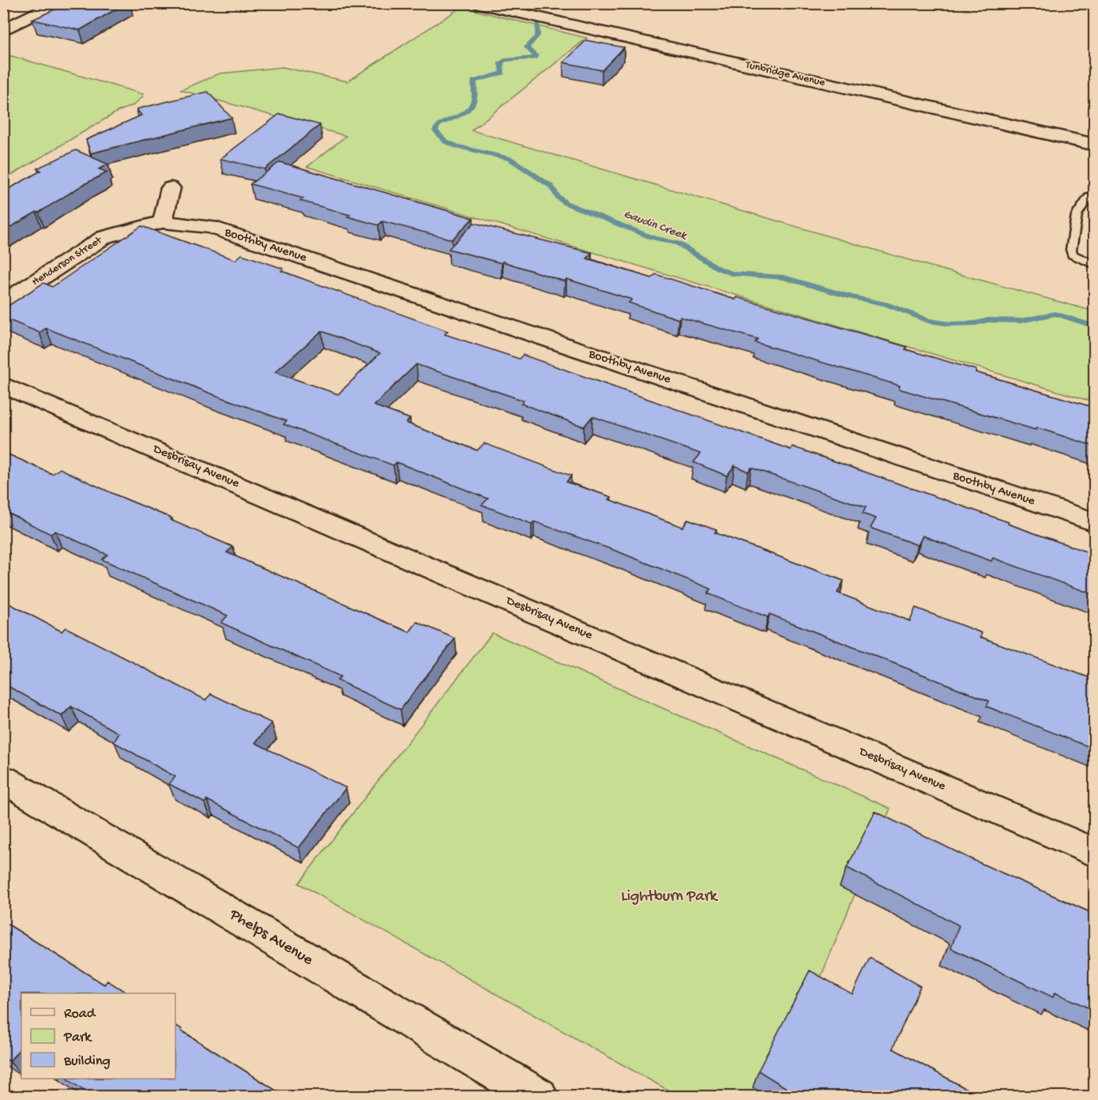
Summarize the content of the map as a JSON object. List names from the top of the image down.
{
  "streets": {
    "street": [
      "Tunbridge Avenue",
      "Boothby Avenue",
      "Henderson Street",
      "Desbrisay Avenue",
      "Phelps Avenue"
    ]
  },
  "crossings": [
    ["Boothby Avenue", "Henderson Street"]
  ],
  "water": ["Gaudin Creek"],
  "parks": ["Lightburn Park"],
  "legend": ["Road", "Park", "Building"]
}
